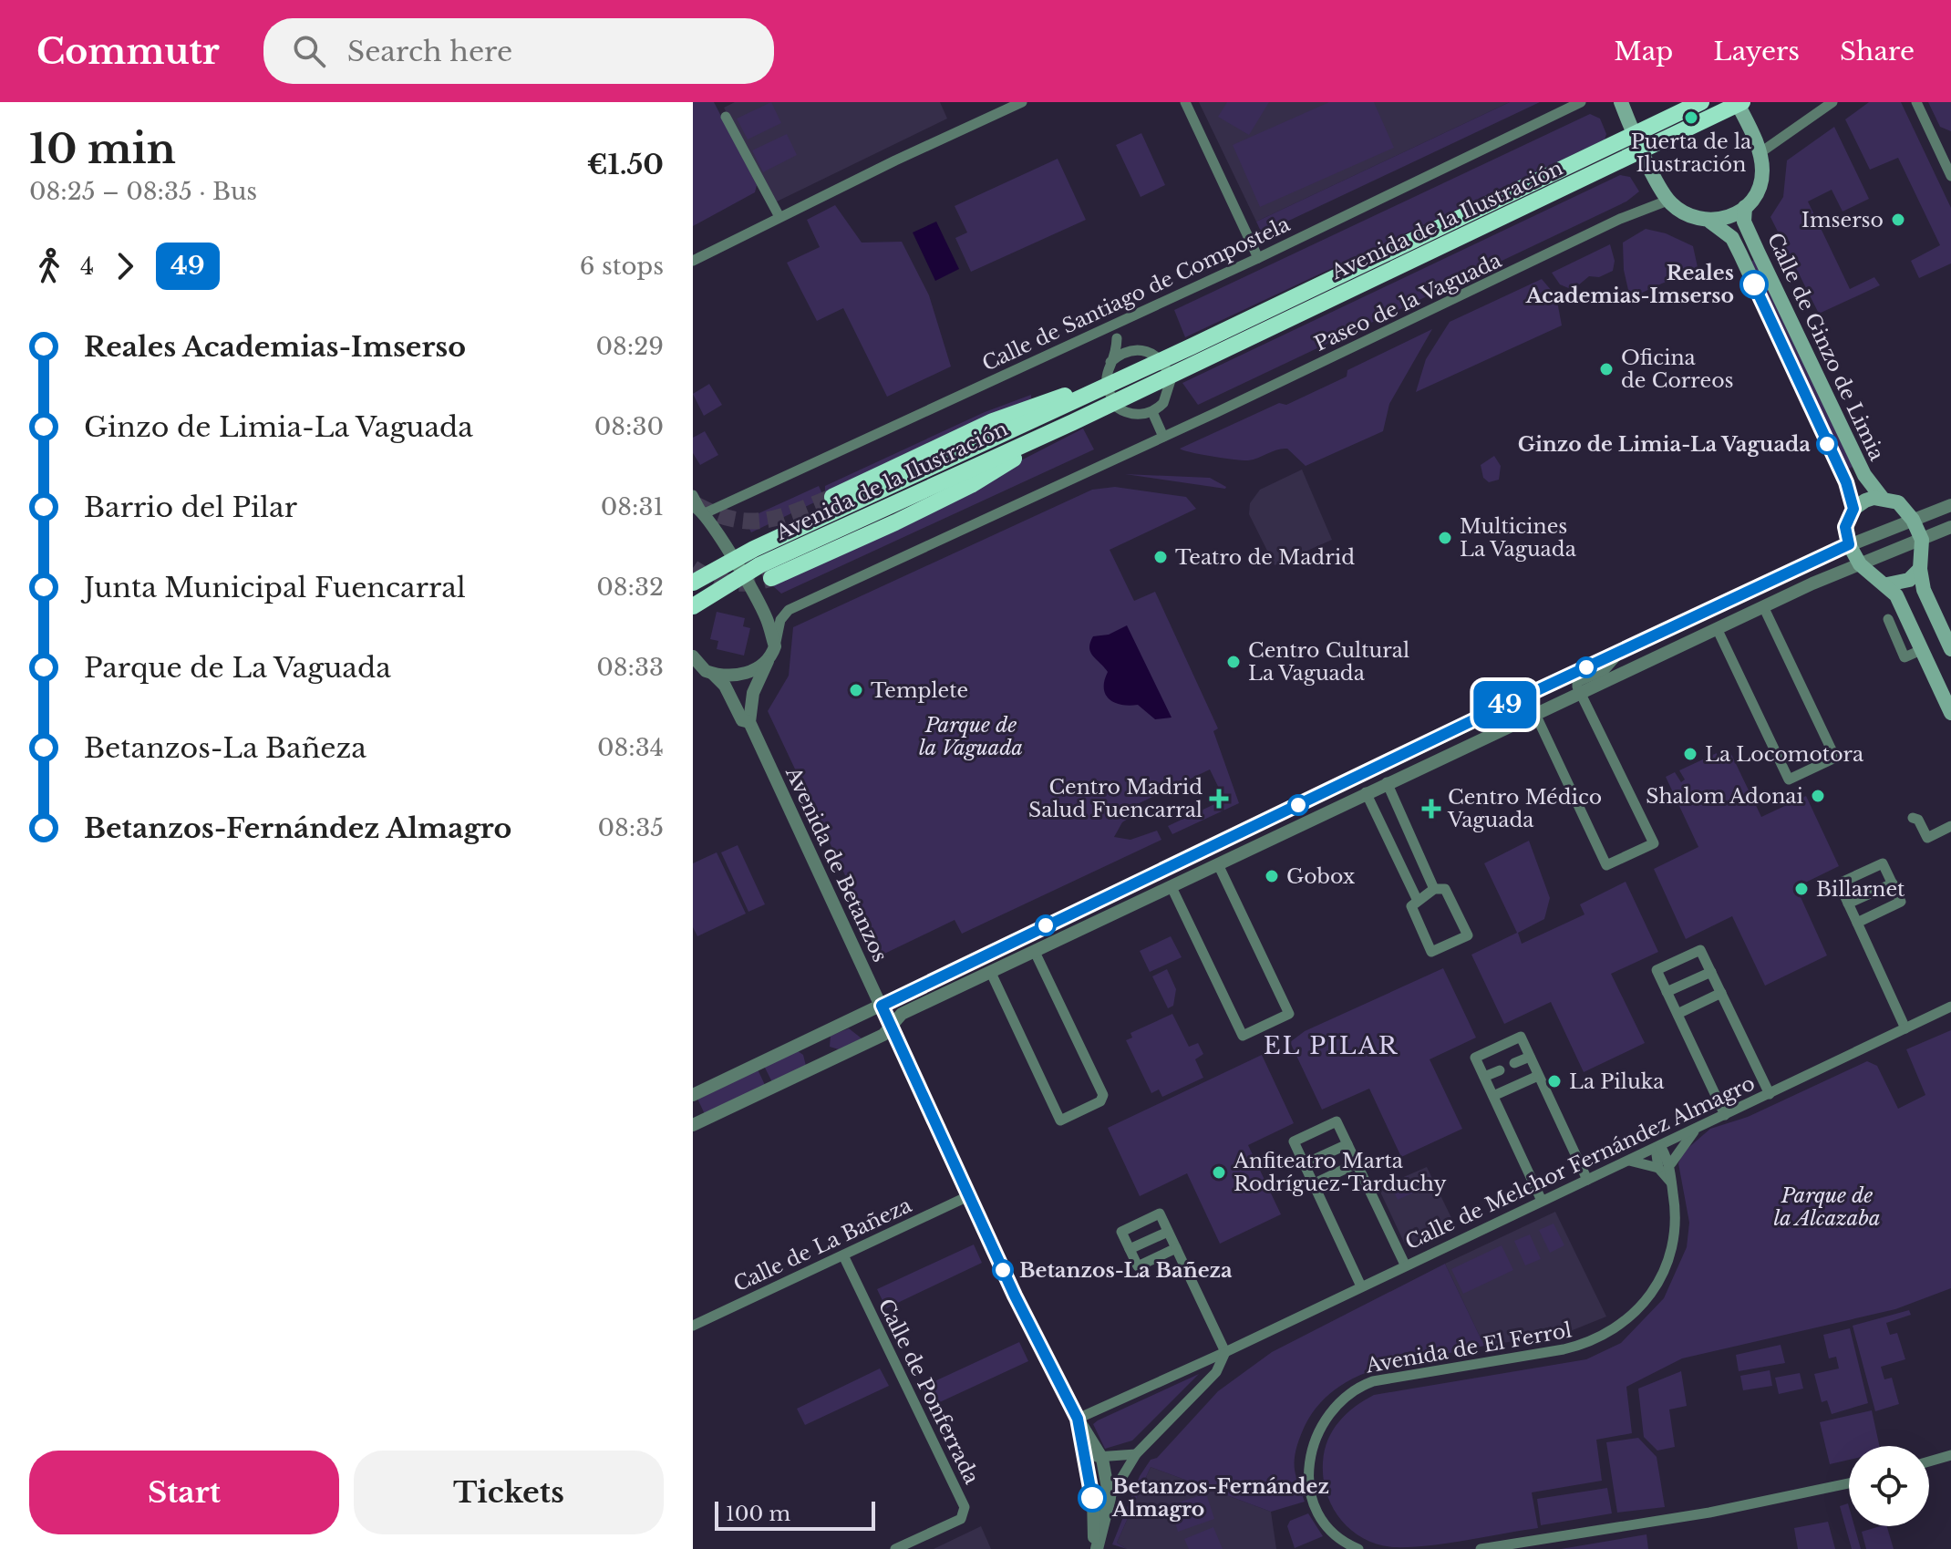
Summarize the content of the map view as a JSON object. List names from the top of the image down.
{
  "streets": {
    "highway": ["Avenida de la Ilustración"],
    "main road": ["Calle de Ginzo de Limia"],
    "street": [
      "Calle de Santiago de Compostela",
      "Paseo de la Vaguada",
      "Avenida de Betanzos",
      "Calle de Melchor Fernández Almagro",
      "Calle de La Bañeza",
      "Avenida de El Ferrol",
      "Calle de Ponferrada"
    ]
  },
  "crossings": [
    ["Avenida de la Ilustración", "Paseo de la Vaguada"],
    ["Avenida de la Ilustración", "Calle de Ginzo de Limia"],
    ["Paseo de la Vaguada", "Calle de Ginzo de Limia"],
    ["Avenida de Betanzos", "Calle de Melchor Fernández Almagro"],
    ["Avenida de Betanzos", "Calle de La Bañeza"],
    ["Calle de Melchor Fernández Almagro", "Avenida de El Ferrol"],
    ["Calle de La Bañeza", "Calle de Ponferrada"]
  ],
  "districts": ["EL PILAR"],
  "parks": ["Parque de la Vaguada", "Parque de la Alcazaba"],
  "places": {
    "other": [
      "Puerta de la Ilustración",
      "Imserso",
      "Reales Academias-Imserso",
      "Oficina de Correos",
      "Ginzo de Limia-La Vaguada",
      "Multicines La Vaguada",
      "Teatro de Madrid",
      "Centro Cultural La Vaguada",
      "Templete",
      "La Locomotora",
      "Shalom Adonai",
      "Gobox",
      "Billarnet",
      "La Piluka",
      "Anfiteatro Marta Rodríguez-Tarduchy",
      "Betanzos-La Bañeza",
      "Betanzos-Fernández Almagro"
    ],
    "health": ["Centro Madrid Salud Fuencarral", "Centro Médico Vaguada"]
  },
  "lines": ["bus line 49"],
  "scale_bar": "100 m",
  "page": {
    "header": "Commutr",
    "search": "Search here",
    "nav": ["Map", "Layers", "Share"],
    "heading": ["10 min", "08:25 – 08:35 · Bus", "€1.50"],
    "on_map": "49",
    "legs": ["4", "49", "6 stops"],
    "list": [
      {
        "name": "Reales Academias-Imserso",
        "value": "08:29"
      },
      {
        "name": "Ginzo de Limia-La Vaguada",
        "value": "08:30"
      },
      {
        "name": "Barrio del Pilar",
        "value": "08:31"
      },
      {
        "name": "Junta Municipal Fuencarral",
        "value": "08:32"
      },
      {
        "name": "Parque de La Vaguada",
        "value": "08:33"
      },
      {
        "name": "Betanzos-La Bañeza",
        "value": "08:34"
      },
      {
        "name": "Betanzos-Fernández Almagro",
        "value": "08:35"
      }
    ],
    "buttons": ["Start", "Tickets"],
    "scale": "100 m"
  }
}
